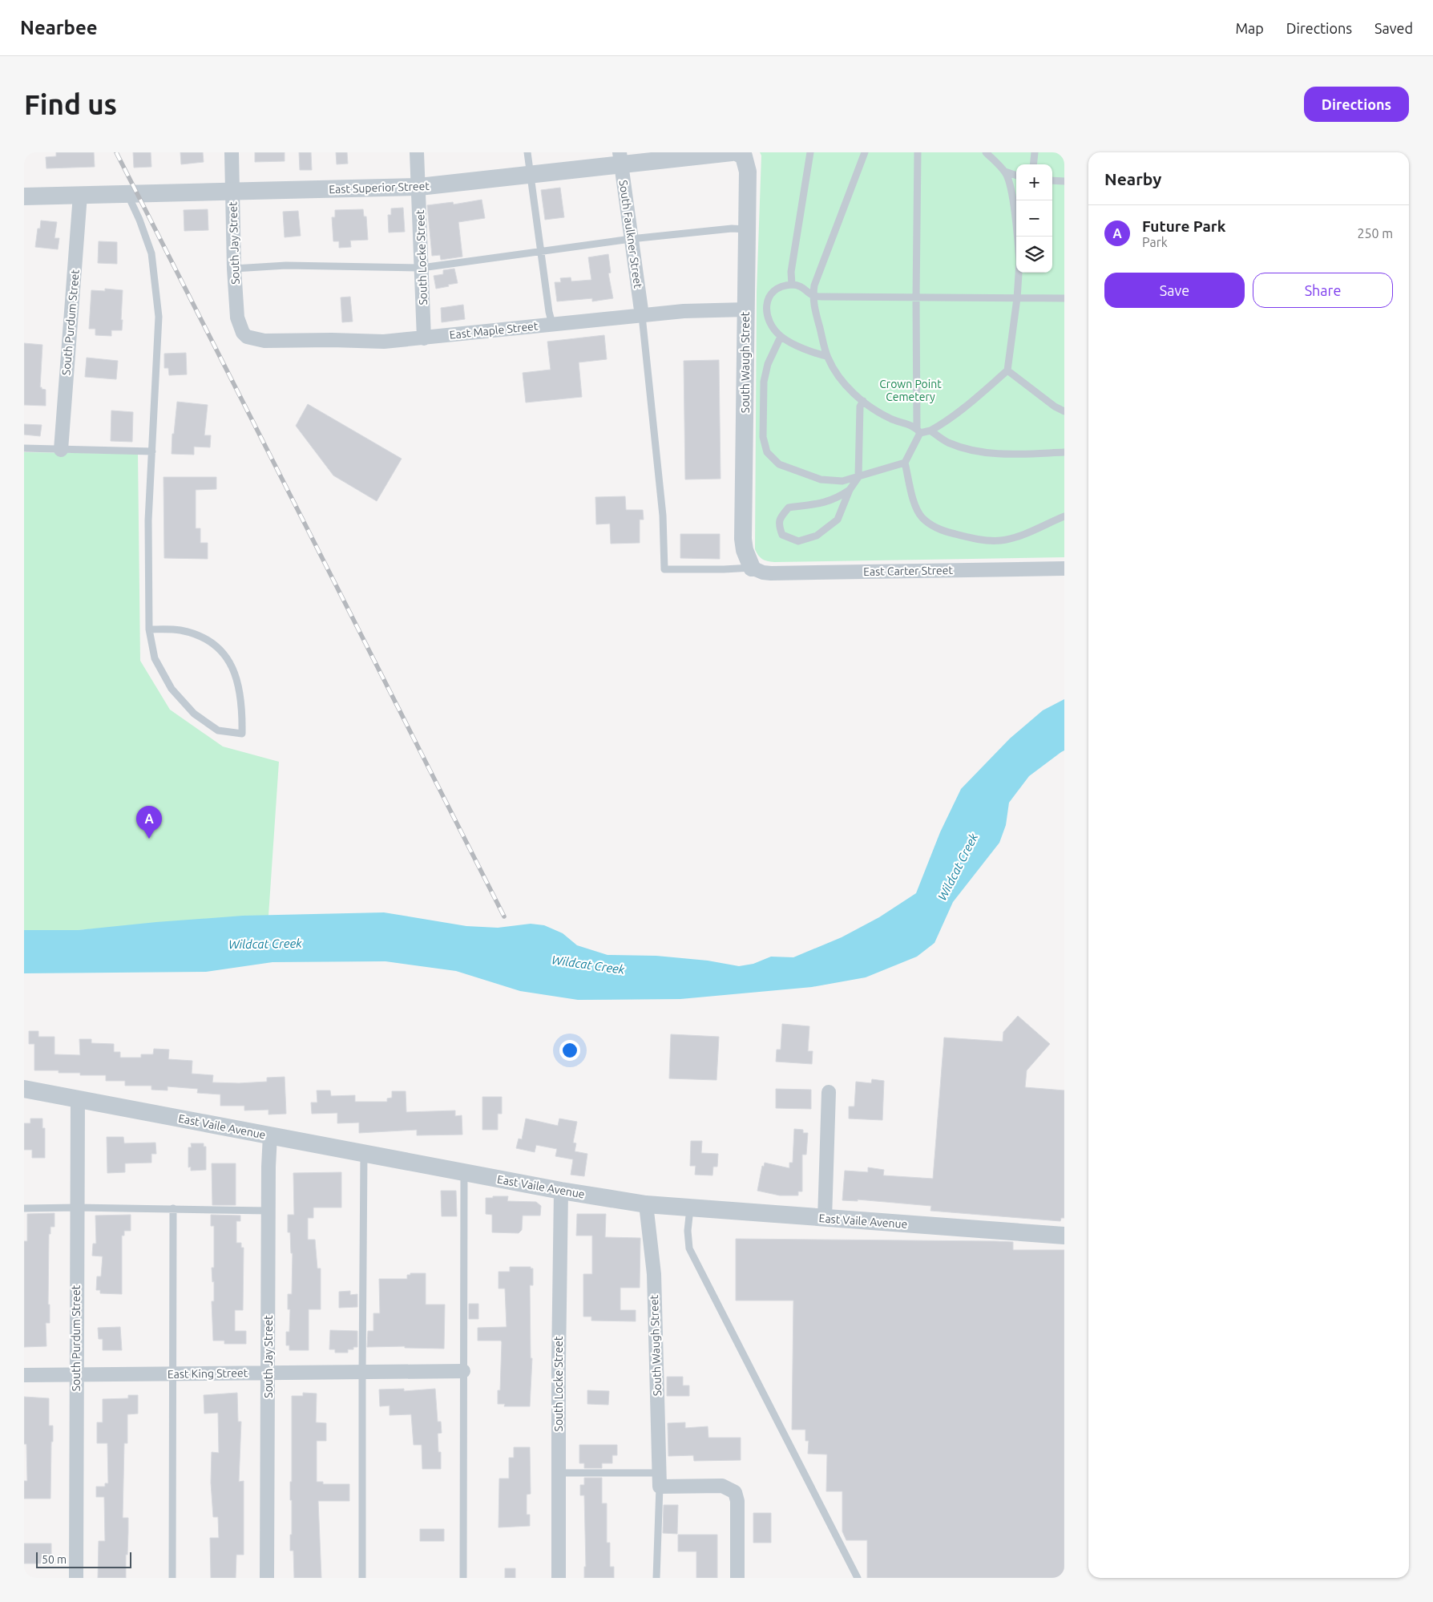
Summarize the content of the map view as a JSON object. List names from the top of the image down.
{
  "streets": {
    "street": [
      "East Superior Street",
      "South Faulkner Street",
      "South Jay Street",
      "South Locke Street",
      "South Purdum Street",
      "East Maple Street",
      "South Waugh Street",
      "East Carter Street",
      "East Vaile Avenue",
      "East King Street"
    ]
  },
  "crossings": [
    ["East Superior Street", "South Faulkner Street"],
    ["East Superior Street", "South Jay Street"],
    ["East Superior Street", "South Locke Street"],
    ["East Superior Street", "South Purdum Street"],
    ["East Superior Street", "South Waugh Street"],
    ["South Faulkner Street", "East Maple Street"],
    ["South Jay Street", "East Maple Street"],
    ["South Jay Street", "East Vaile Avenue"],
    ["South Jay Street", "East King Street"],
    ["South Locke Street", "East Maple Street"],
    ["South Locke Street", "East Vaile Avenue"],
    ["South Purdum Street", "East Vaile Avenue"],
    ["South Purdum Street", "East King Street"],
    ["East Maple Street", "South Waugh Street"],
    ["South Waugh Street", "East Carter Street"],
    ["South Waugh Street", "East Vaile Avenue"]
  ],
  "water": ["Wildcat Creek"],
  "parks": ["Crown Point Cemetery"],
  "scale_bar": "50 m",
  "page": {
    "header": "Nearbee",
    "nav": ["Map", "Directions", "Saved"],
    "buttons": [
      "Directions",
      ["Save", "Share"]
    ],
    "title": "Find us",
    "heading": "Nearby",
    "map_buttons": ["+", "−"],
    "list": [
      {
        "mark": "A",
        "name": "Future Park",
        "note": "Park",
        "value": "250 m"
      }
    ],
    "pins": "A",
    "scale": "50 m"
  }
}
